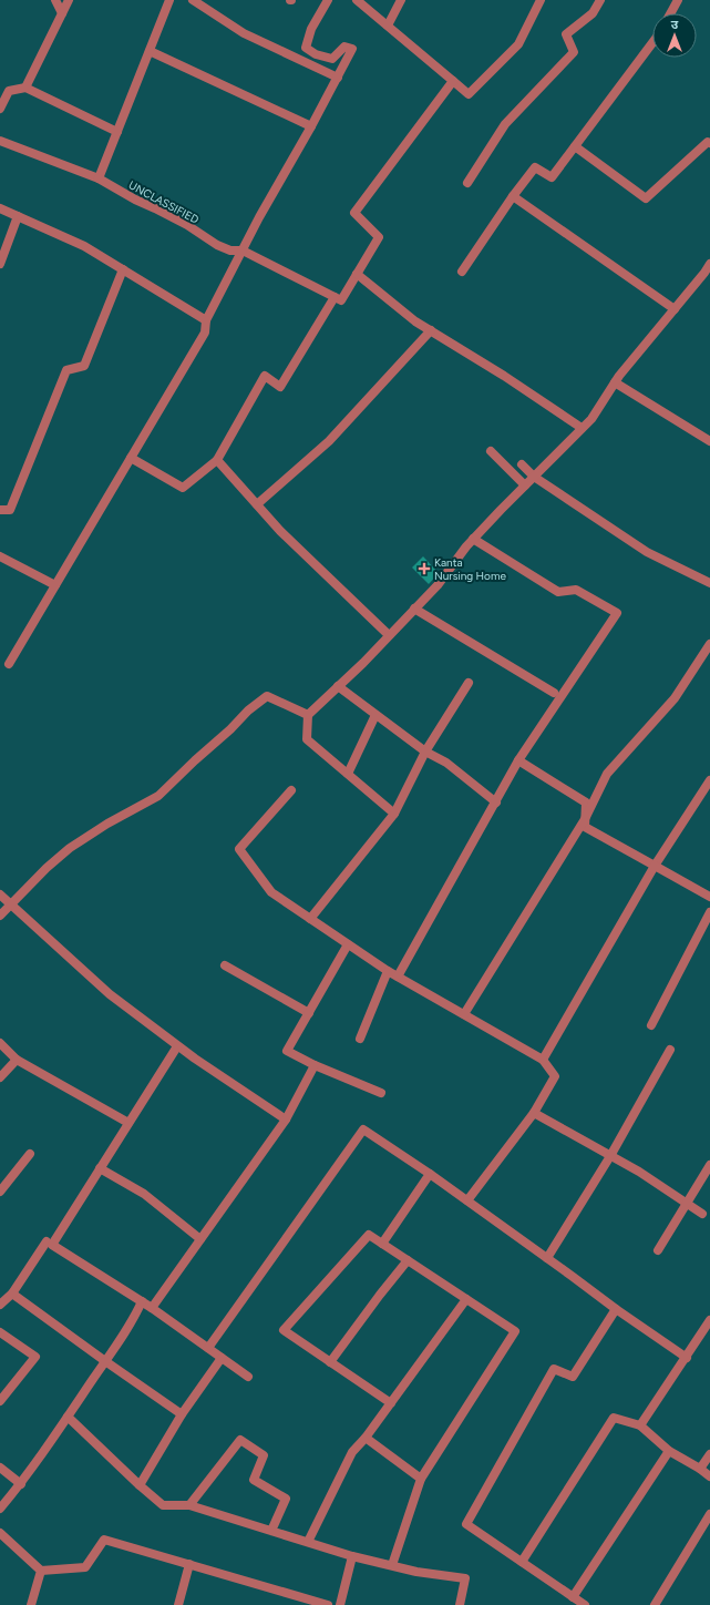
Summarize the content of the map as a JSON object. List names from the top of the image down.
{
  "streets": {
    "street": ["UNCLASSIFIED"]
  },
  "places": {
    "health": ["Kanta Nursing Home"]
  },
  "north": "top"
}
